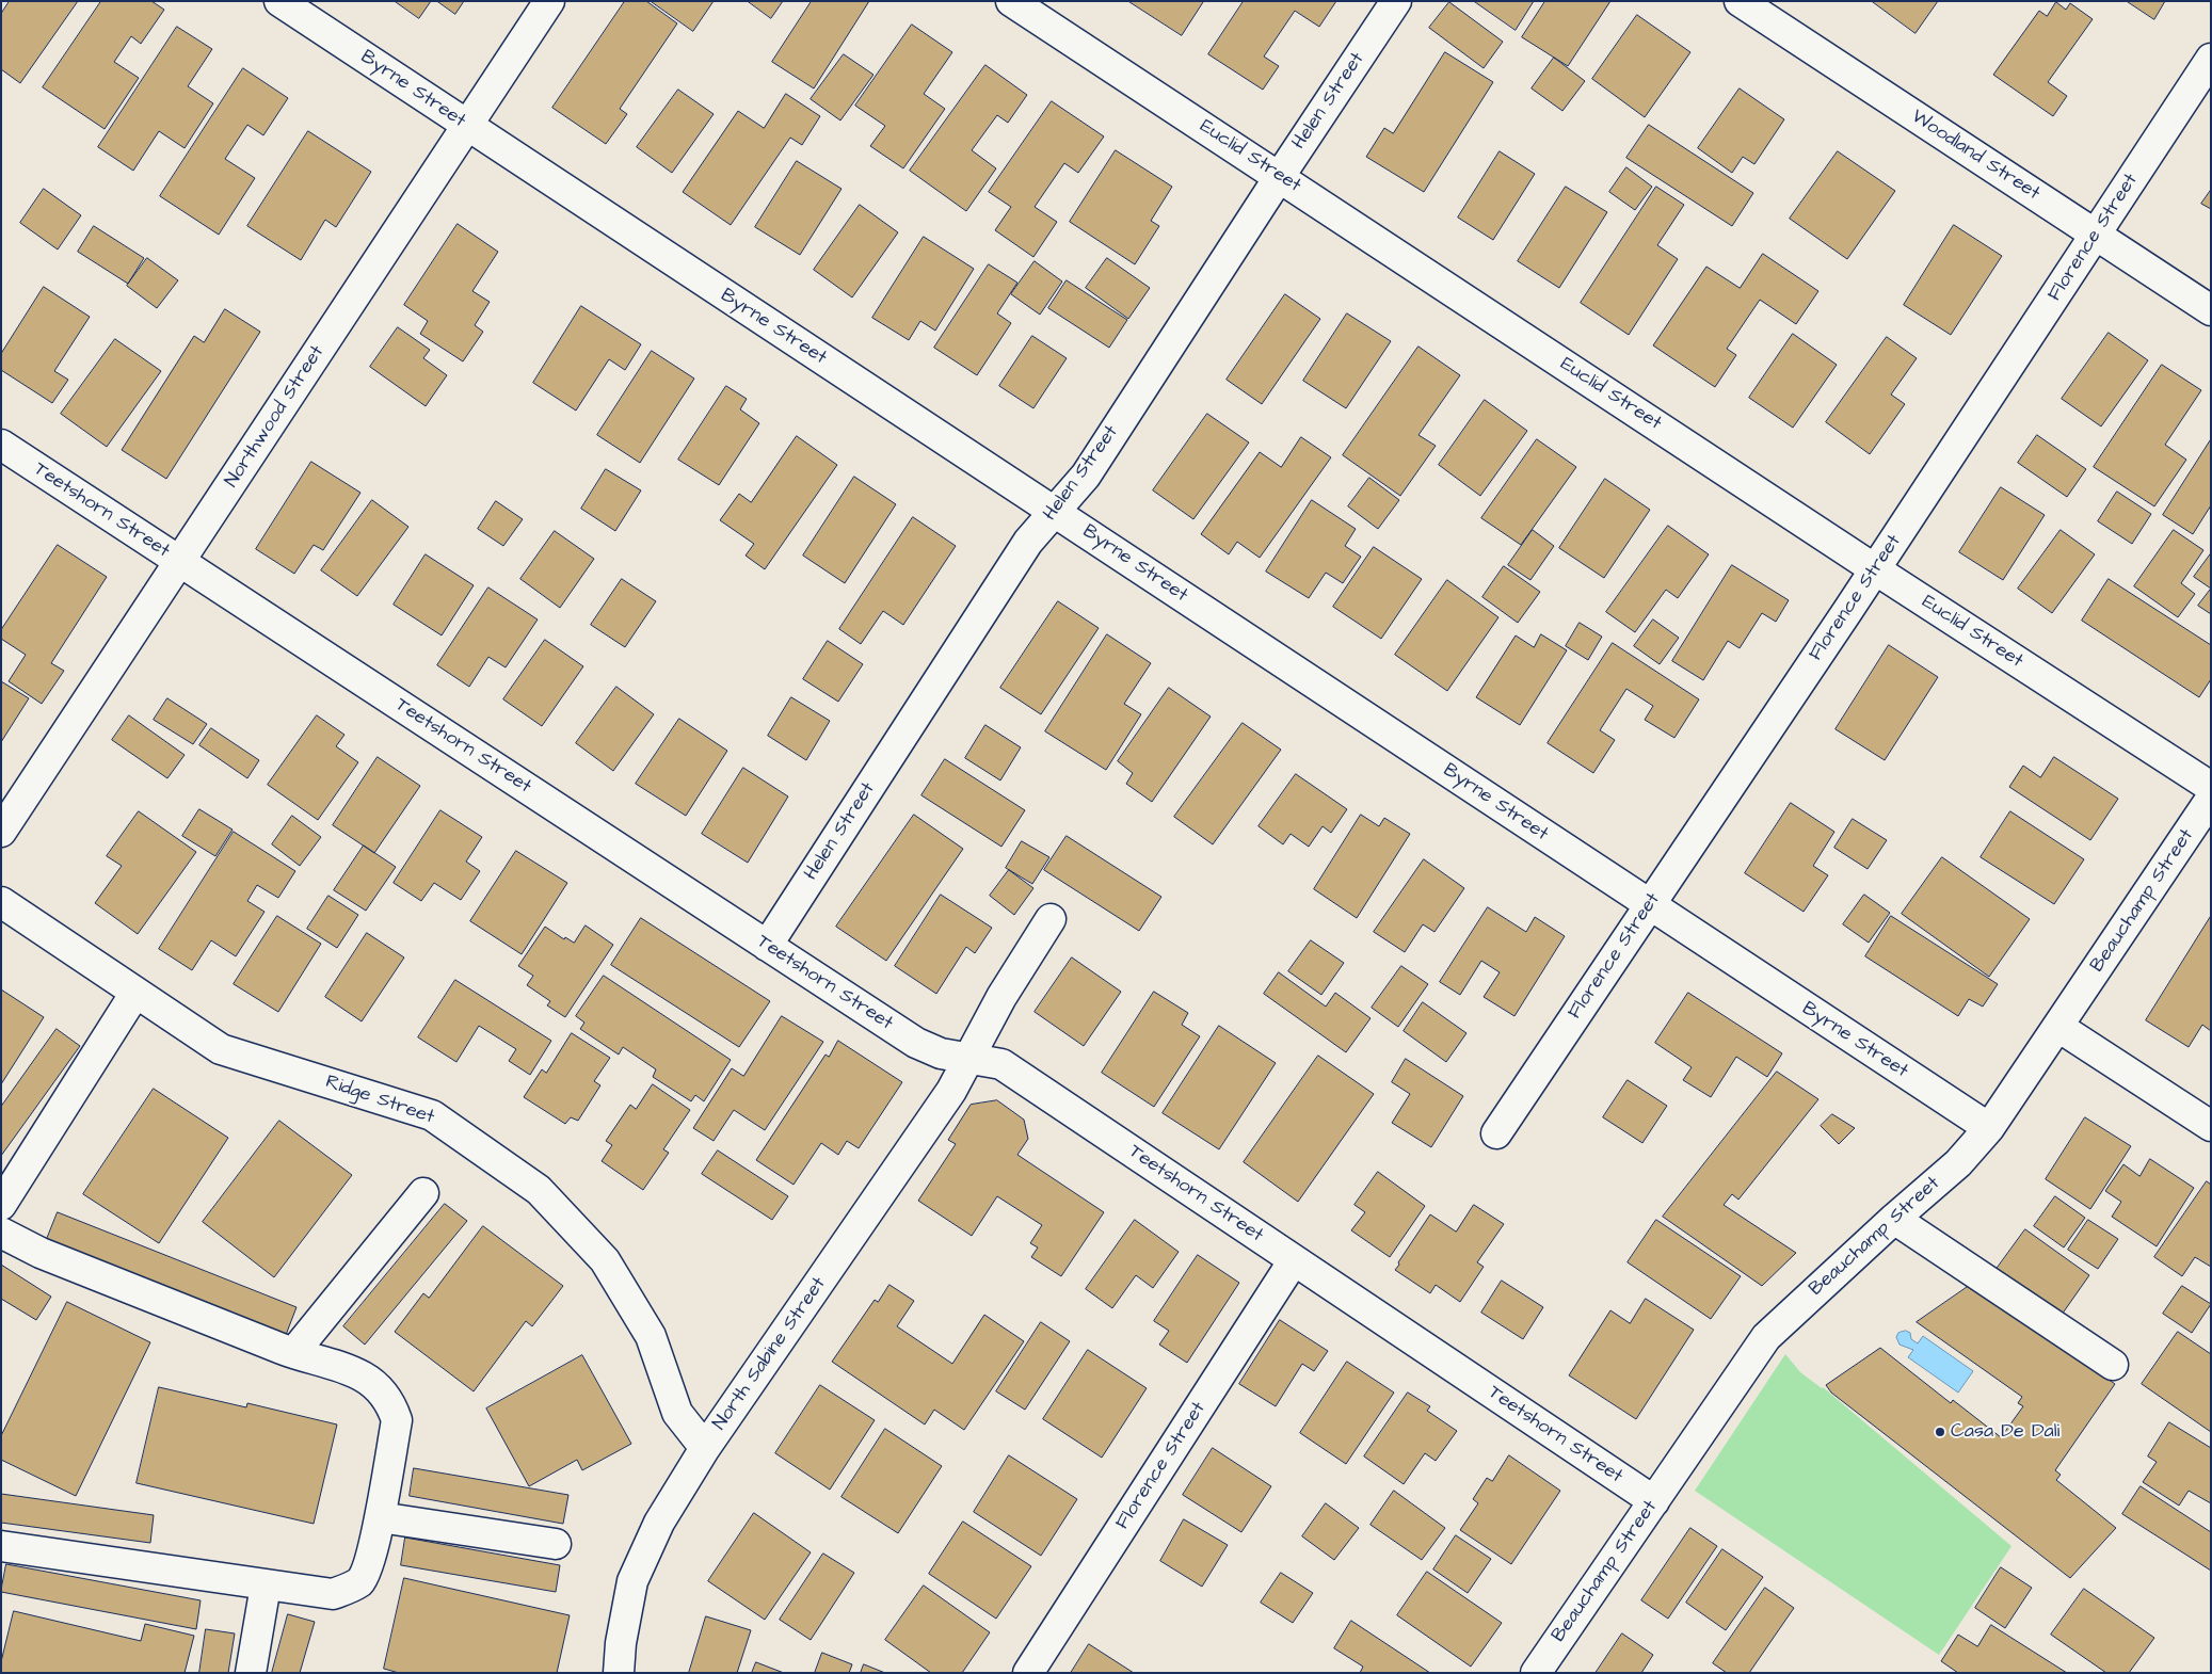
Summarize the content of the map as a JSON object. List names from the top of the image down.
{
  "streets": {
    "street": [
      "Byrne Street",
      "Helen Street",
      "Woodland Street",
      "Euclid Street",
      "Florence Street",
      "Northwood Street",
      "Teetshorn Street",
      "Beauchamp Street",
      "Ridge Street",
      "North Sabine Street"
    ]
  },
  "crossings": [
    ["Byrne Street", "Helen Street"],
    ["Byrne Street", "Florence Street"],
    ["Byrne Street", "Northwood Street"],
    ["Byrne Street", "Beauchamp Street"],
    ["Helen Street", "Euclid Street"],
    ["Helen Street", "Teetshorn Street"],
    ["Woodland Street", "Florence Street"],
    ["Euclid Street", "Florence Street"],
    ["Florence Street", "Teetshorn Street"],
    ["Northwood Street", "Teetshorn Street"],
    ["Teetshorn Street", "Beauchamp Street"],
    ["Teetshorn Street", "North Sabine Street"],
    ["Ridge Street", "North Sabine Street"]
  ],
  "places": ["Casa De Dali"]
}
